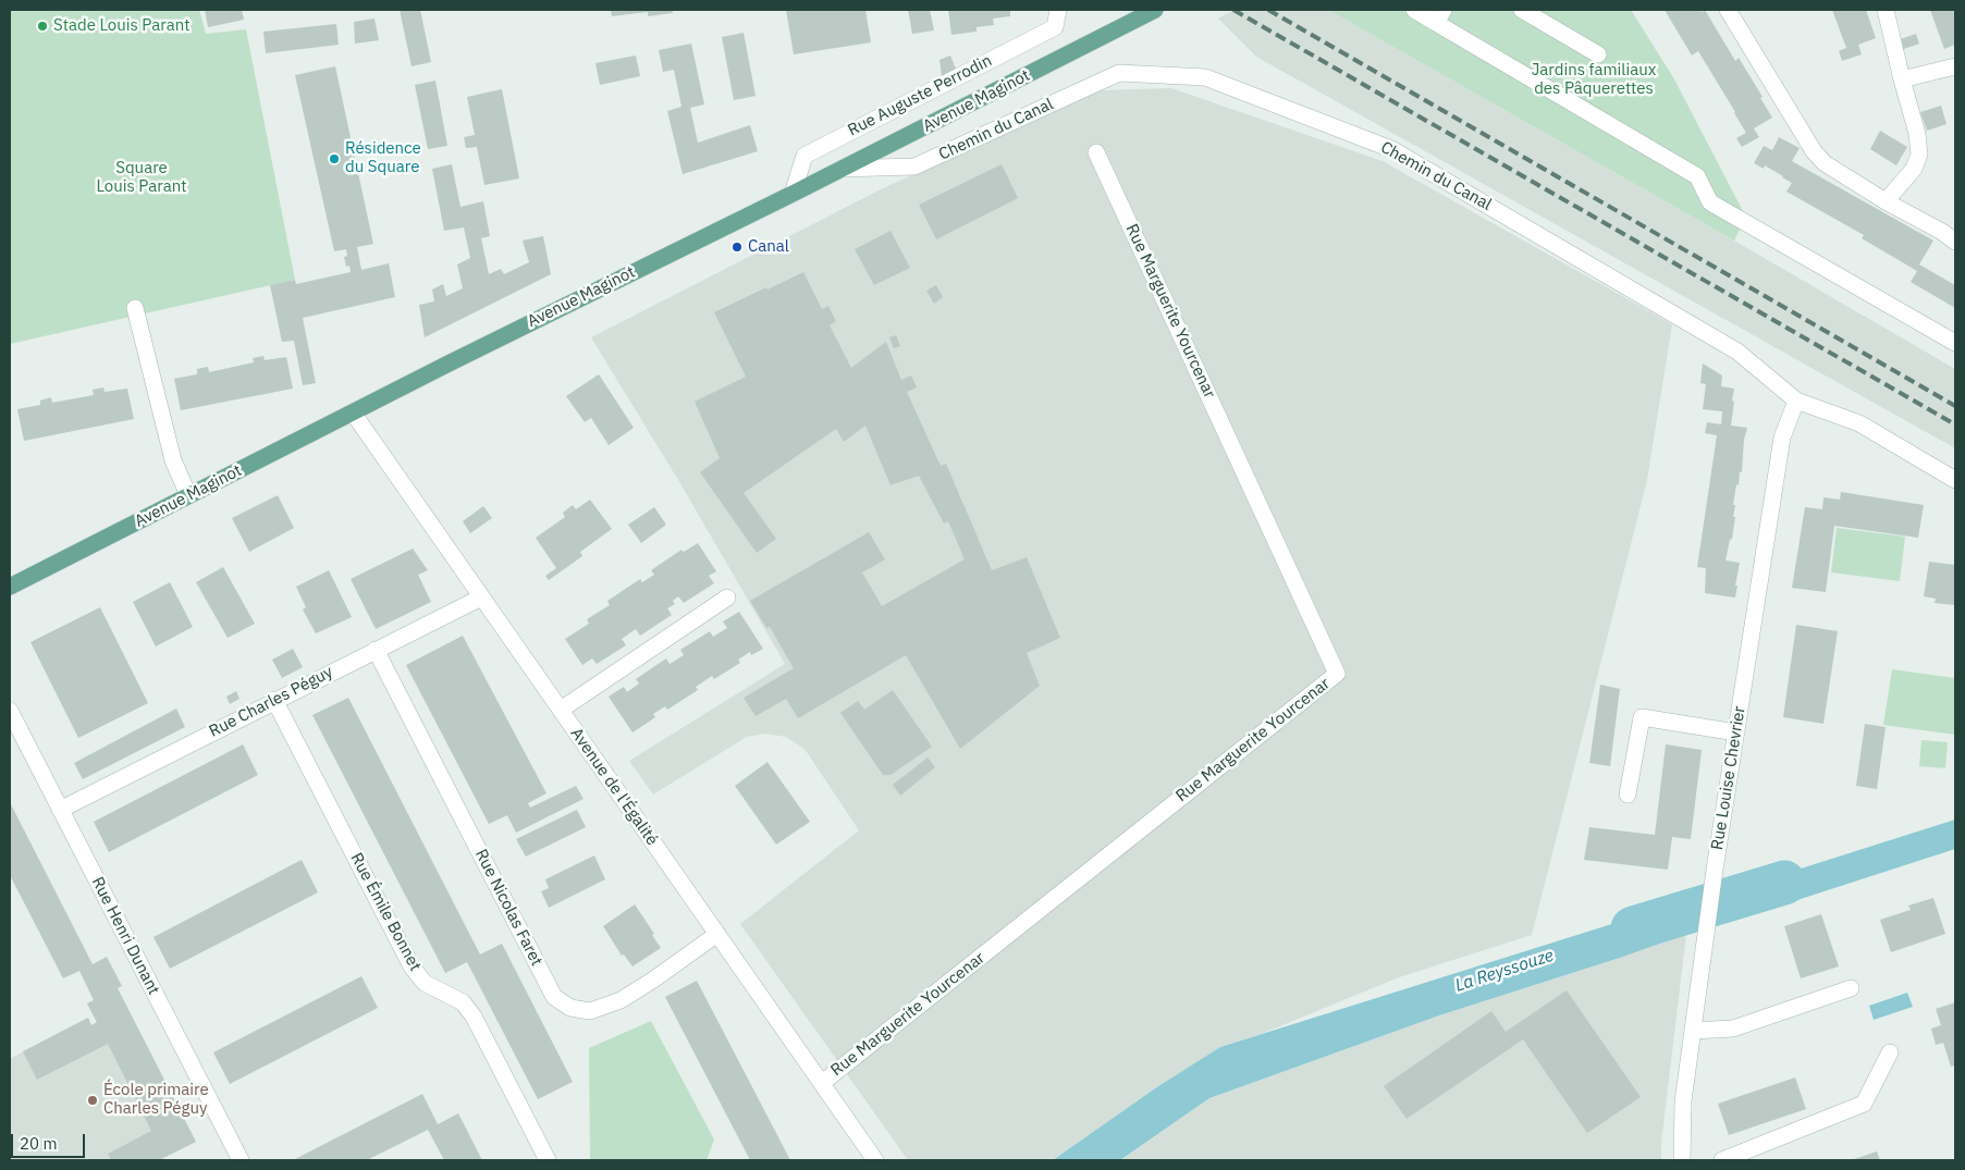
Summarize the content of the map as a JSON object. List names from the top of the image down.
{
  "streets": {
    "main road": ["Avenue Maginot"],
    "street": [
      "Rue Auguste Perrodin",
      "Chemin du Canal",
      "Rue Marguerite Yourcenar",
      "Rue Charles Péguy",
      "Rue Louise Chevrier",
      "Avenue de l'Égalité",
      "Rue Nicolas Faret",
      "Rue Émile Bonnet",
      "Rue Henri Dunant"
    ]
  },
  "crossings": [
    ["Rue Auguste Perrodin", "Avenue Maginot"],
    ["Avenue Maginot", "Chemin du Canal"],
    ["Avenue Maginot", "Avenue de l'Égalité"],
    ["Chemin du Canal", "Rue Louise Chevrier"],
    ["Rue Marguerite Yourcenar", "Avenue de l'Égalité"],
    ["Rue Charles Péguy", "Avenue de l'Égalité"],
    ["Rue Charles Péguy", "Rue Nicolas Faret"],
    ["Rue Charles Péguy", "Rue Émile Bonnet"],
    ["Rue Charles Péguy", "Rue Henri Dunant"],
    ["Avenue de l'Égalité", "Rue Nicolas Faret"]
  ],
  "water": ["La Reyssouze"],
  "parks": ["Jardins familiaux des Pâquerettes", "Square Louis Parant"],
  "places": [
    "Stade Louis Parant",
    "Résidence du Square",
    "Canal",
    "École primaire Charles Péguy"
  ],
  "scale_bar": "20 m"
}
